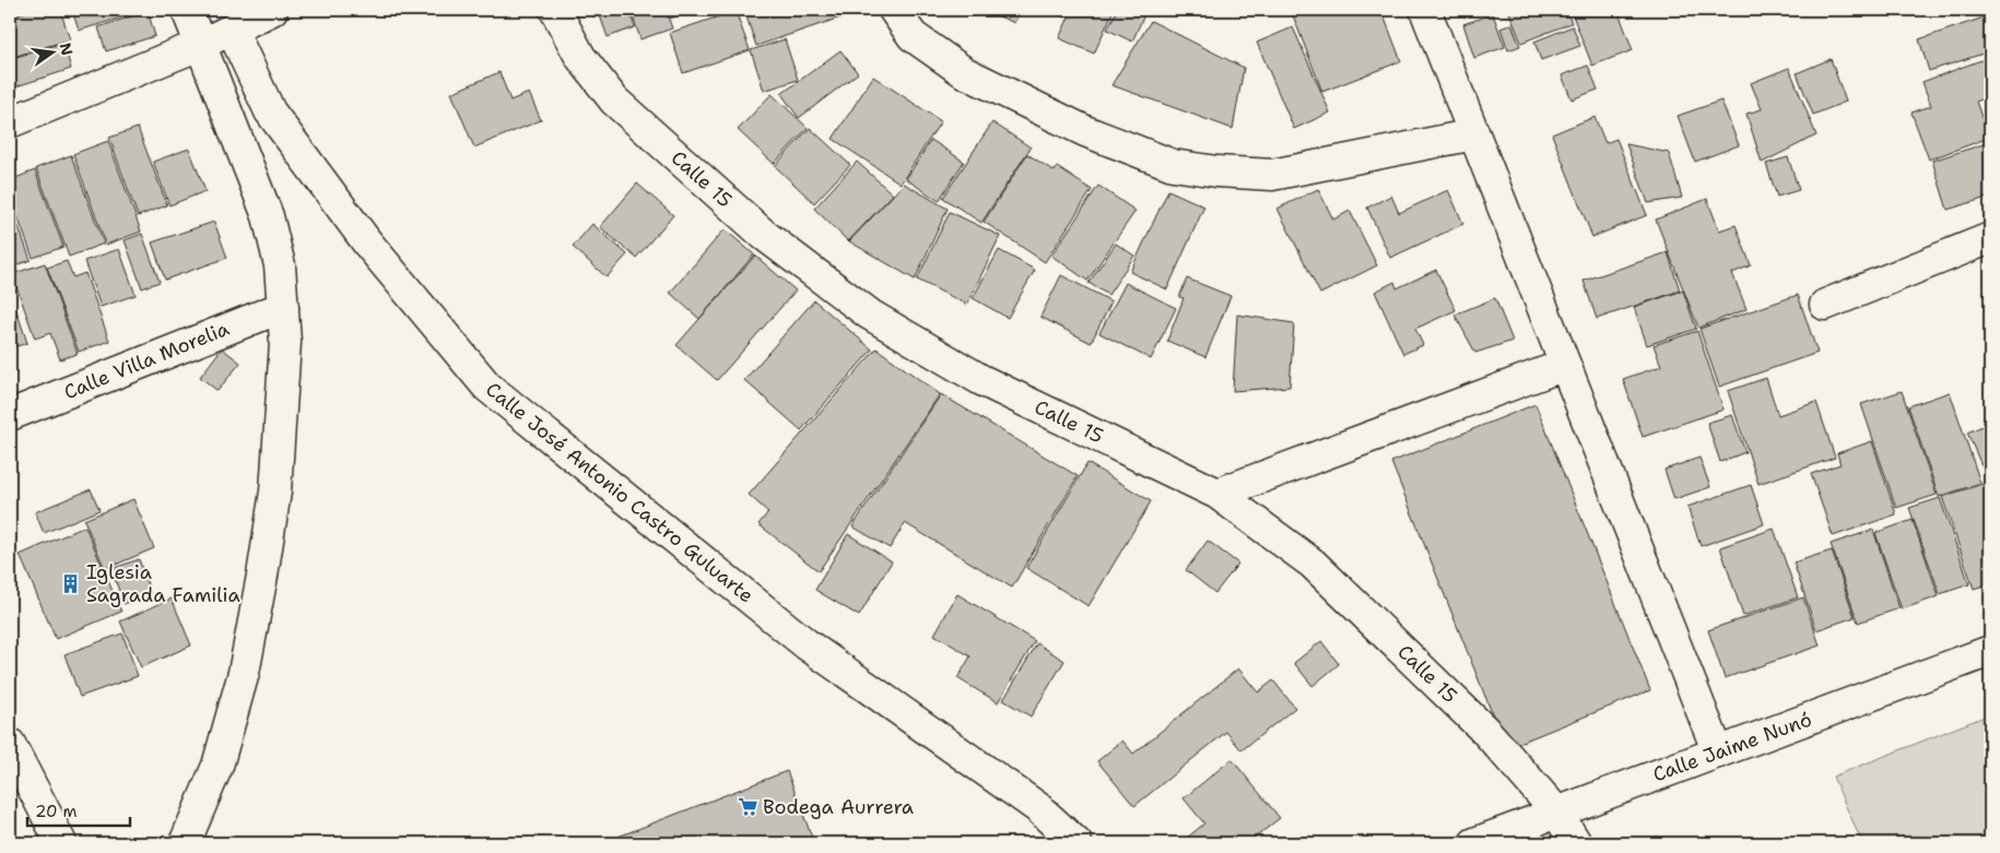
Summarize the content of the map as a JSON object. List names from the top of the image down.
{
  "streets": {
    "street": [
      "Calle 15",
      "Calle Villa Morelia",
      "Calle José Antonio Castro Guluarte",
      "Calle Jaime Nunó"
    ]
  },
  "crossings": [
    ["Calle 15", "Calle Jaime Nunó"]
  ],
  "places": {
    "building": ["Iglesia Sagrada Familia"],
    "supermarket": ["Bodega Aurrera"]
  },
  "scale_bar": "20 m",
  "north": "right"
}
